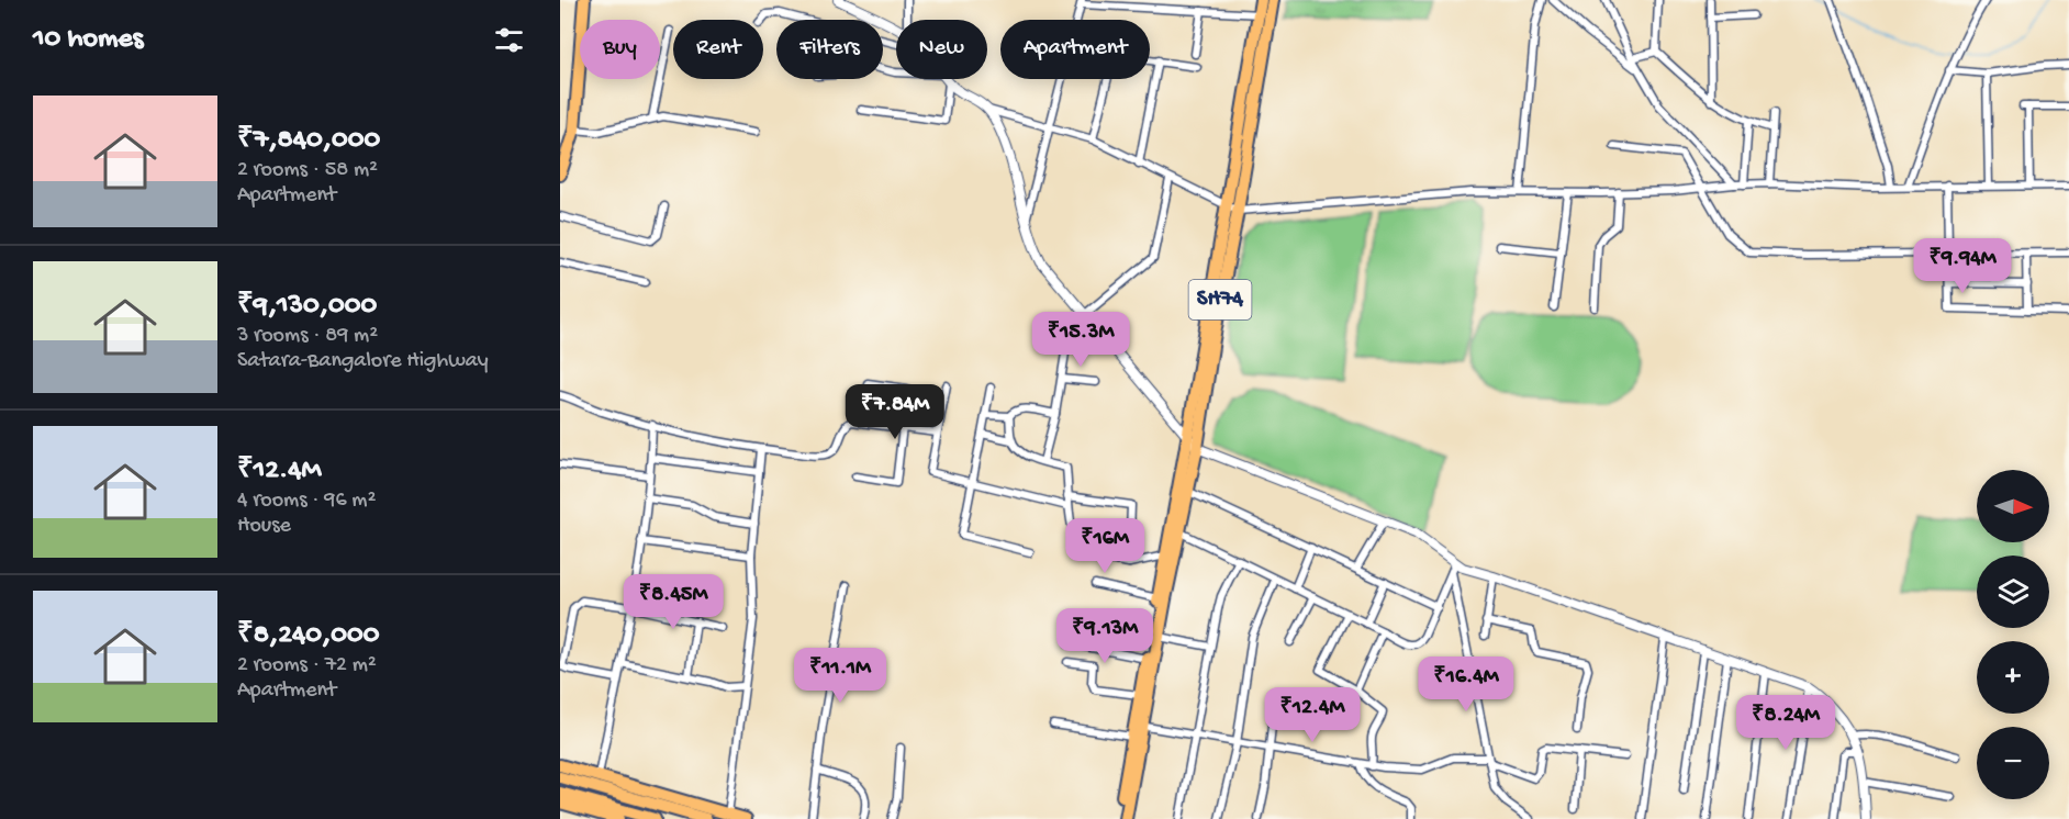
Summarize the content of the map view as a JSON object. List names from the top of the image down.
{
  "streets": {
    "main road": ["SH74"]
  },
  "north": "right",
  "page": {
    "heading": "10 homes",
    "chip": [
      "Buy",
      "Rent",
      "Filters",
      "New",
      "Apartment"
    ],
    "list": [
      {
        "name": "₹7,840,000",
        "note": "2 rooms · 58 m² · Apartment"
      },
      {
        "name": "₹9,130,000",
        "note": "3 rooms · 89 m² · Satara-Bangalore Highway"
      },
      {
        "name": "₹12.4M",
        "note": "4 rooms · 96 m² · House"
      },
      {
        "name": "₹8,240,000",
        "note": "2 rooms · 72 m² · Apartment"
      }
    ],
    "price": [
      "₹9.94M",
      "₹15.3M",
      "₹7.84M",
      "₹16M",
      "₹8.45M",
      "₹9.13M",
      "₹11.1M",
      "₹16.4M",
      "₹12.4M",
      "₹8.24M"
    ],
    "map_buttons": ["+", "−"]
  }
}
